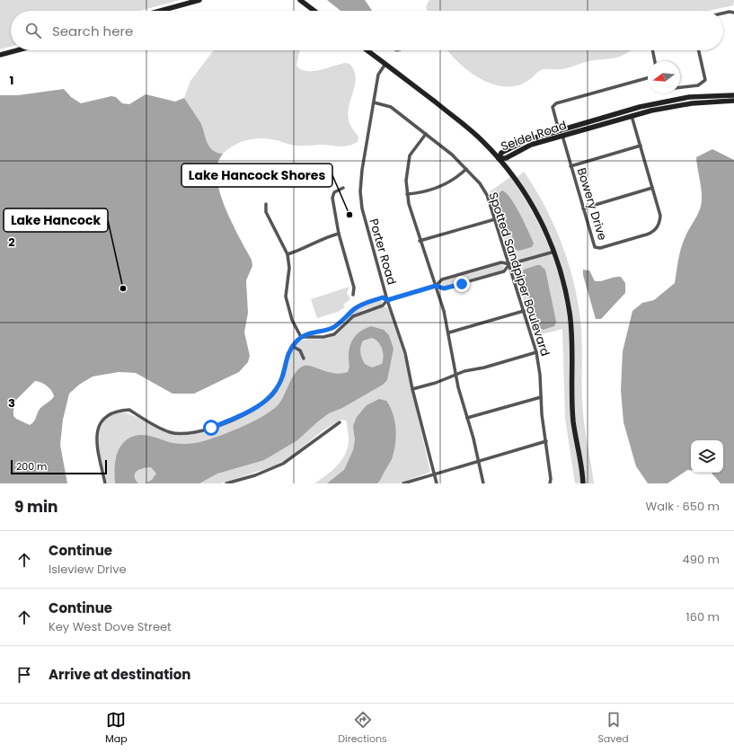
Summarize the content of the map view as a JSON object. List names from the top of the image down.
{
  "streets": {
    "main road": ["Seidel Road"],
    "street": ["Bowery Drive", "Porter Road", "Spotted Sandpiper Boulevard"]
  },
  "crossings": [
    ["Seidel Road", "Bowery Drive"],
    ["Porter Road", "Spotted Sandpiper Boulevard"]
  ],
  "places": ["Lake Hancock Shores", "Lake Hancock"],
  "scale_bar": "200 m",
  "north": "left",
  "page": {
    "search": "Search here",
    "scale": "200 m",
    "heading": ["9 min", "Walk · 650 m"],
    "list": [
      ["Continue", "Isleview Drive", "490 m"],
      ["Continue", "Key West Dove Street", "160 m"],
      "Arrive at destination"
    ],
    "nav": ["Map", "Directions", "Saved"]
  },
  "grid": {
    "rows": ["1", "2", "3"]
  }
}
